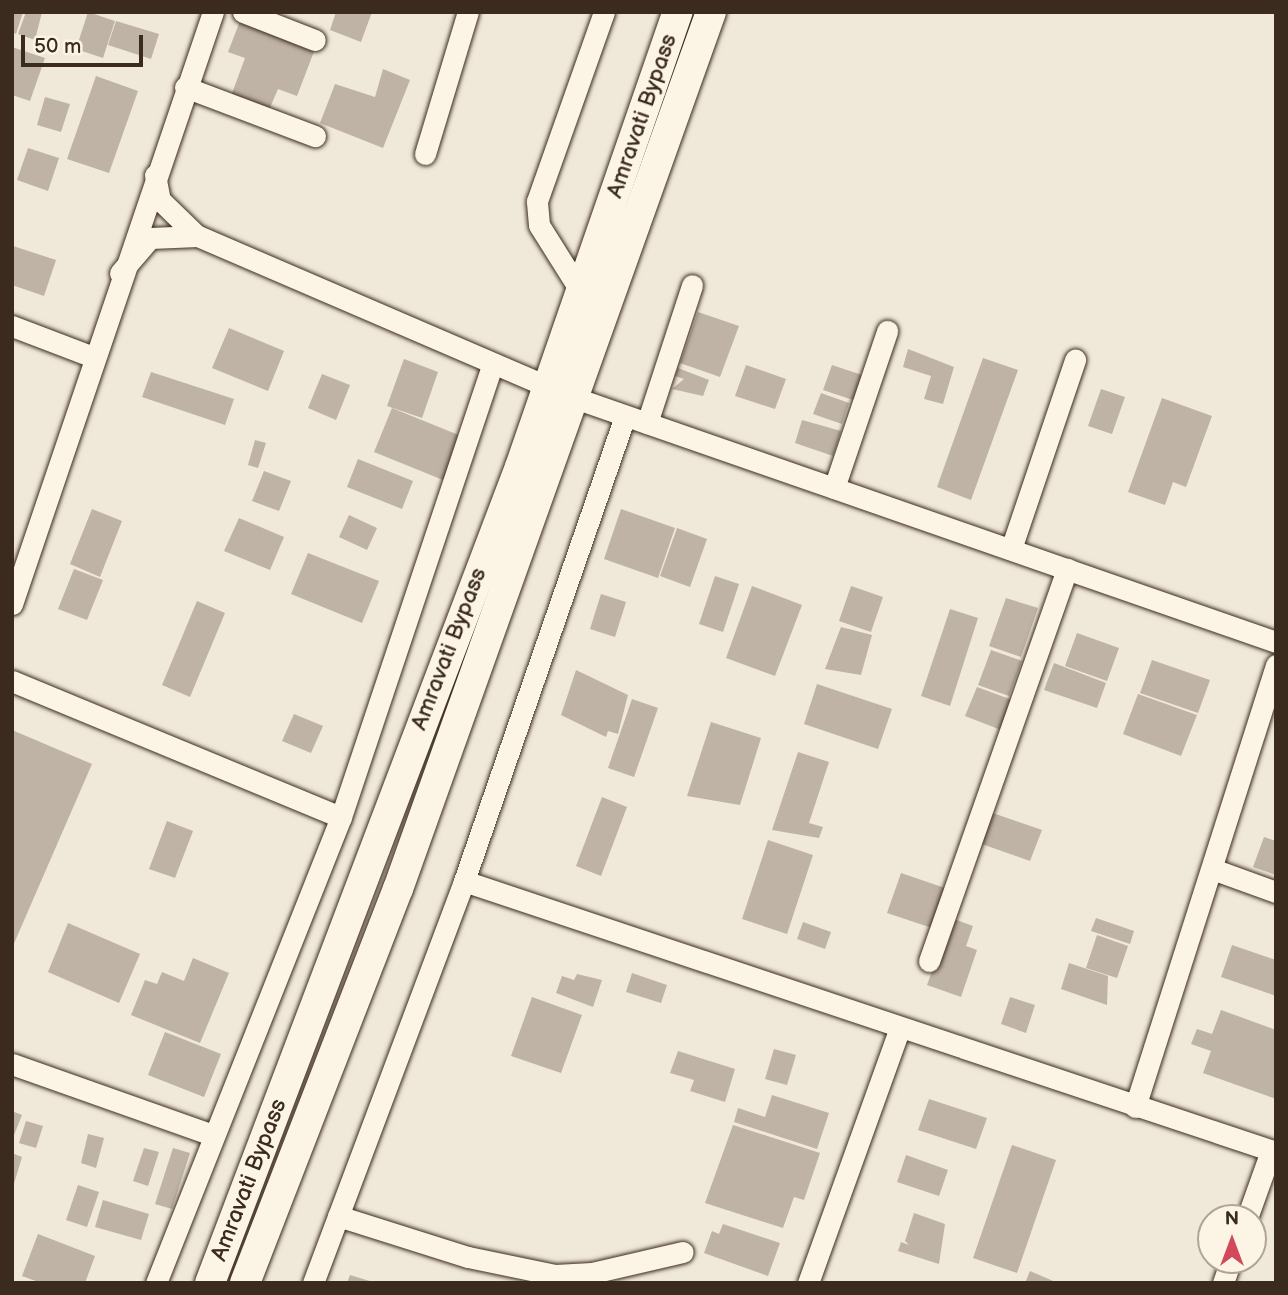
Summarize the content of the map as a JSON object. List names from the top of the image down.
{
  "streets": {
    "highway": ["Amravati Bypass"]
  },
  "scale_bar": "50 m",
  "north": "top"
}
